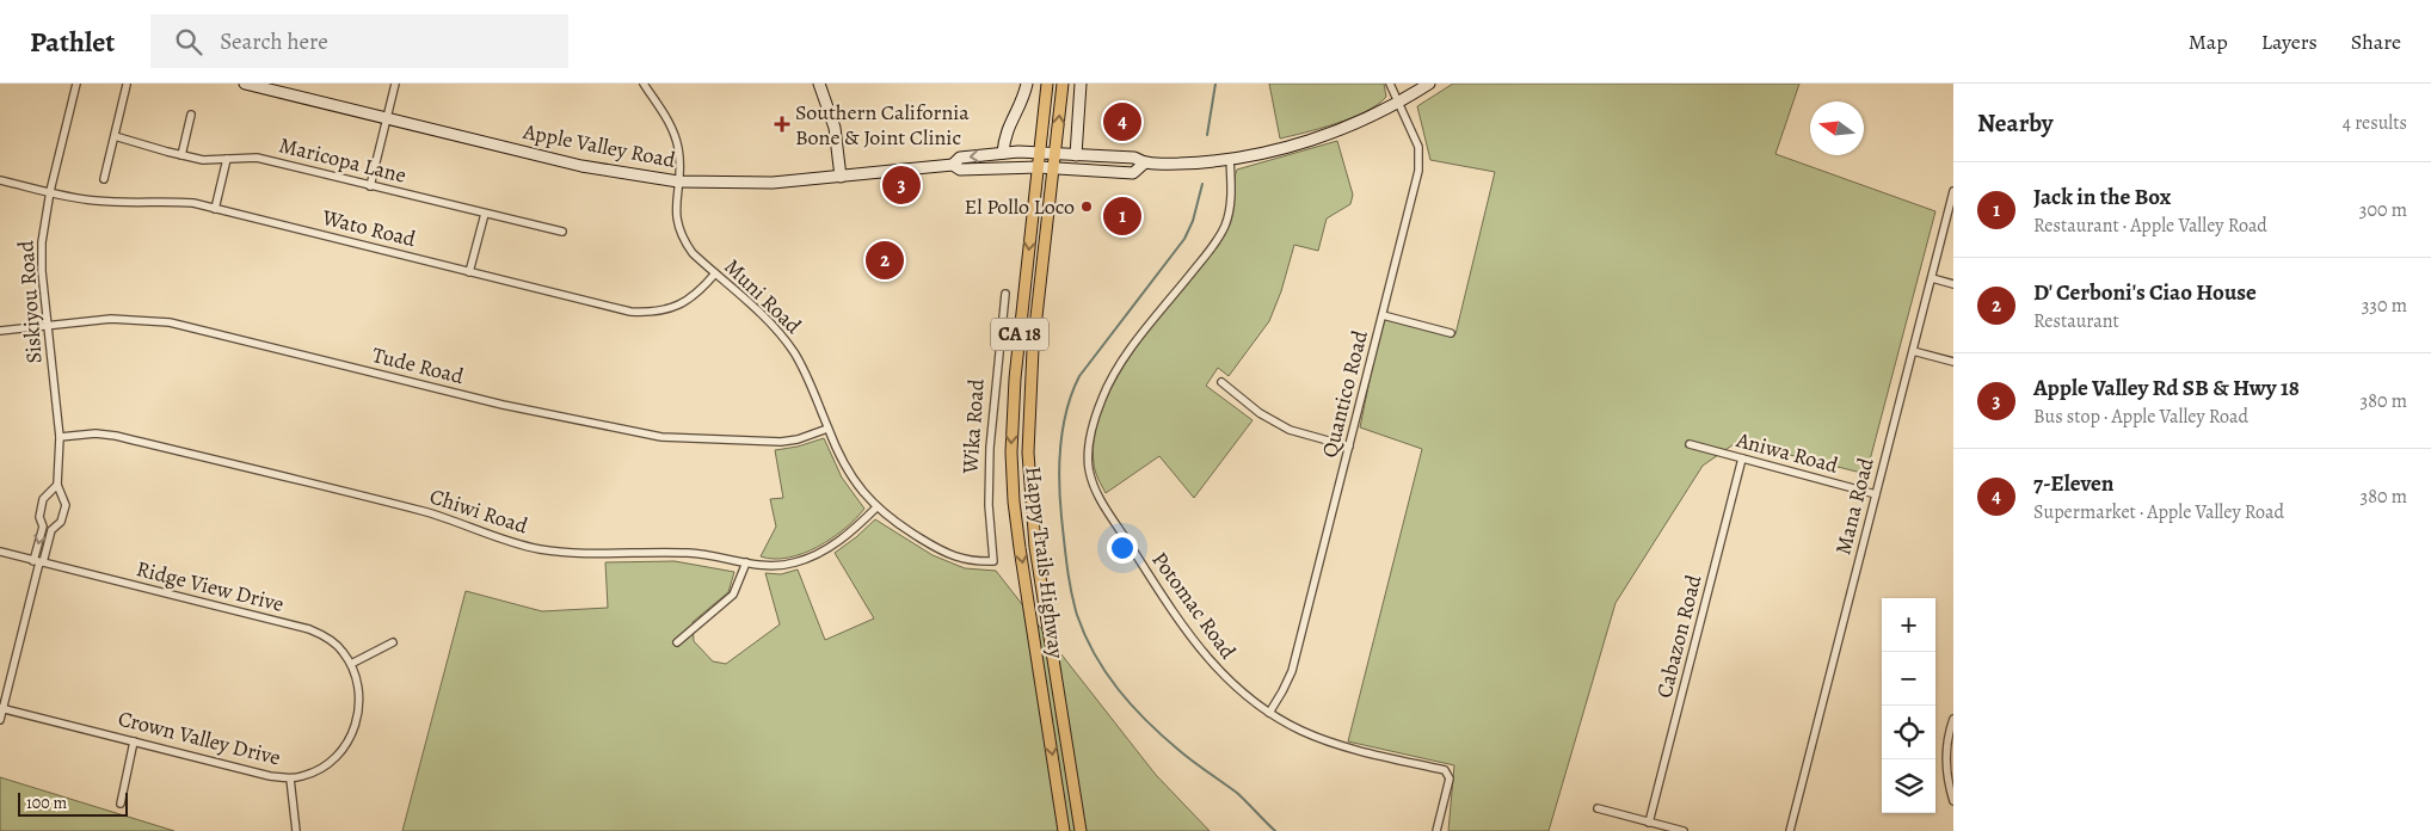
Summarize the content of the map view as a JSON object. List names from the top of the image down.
{
  "streets": {
    "main road": ["CA 18", "Happy Trails Highway"],
    "street": [
      "Apple Valley Road",
      "Maricopa Lane",
      "Wato Road",
      "Muni Road",
      "Siskiyou Road",
      "Tude Road",
      "Quantico Road",
      "Wika Road",
      "Aniwa Road",
      "Mana Road",
      "Chiwi Road",
      "Ridge View Drive",
      "Potomac Road",
      "Cabazon Road",
      "Crown Valley Drive"
    ]
  },
  "crossings": [
    ["Apple Valley Road", "Muni Road"],
    ["Apple Valley Road", "Quantico Road"],
    ["Apple Valley Road", "Happy Trails Highway"],
    ["Apple Valley Road", "Potomac Road"],
    ["Wato Road", "Muni Road"],
    ["Wato Road", "Siskiyou Road"],
    ["Muni Road", "Tude Road"],
    ["Muni Road", "Wika Road"],
    ["Muni Road", "Chiwi Road"],
    ["Siskiyou Road", "Tude Road"],
    ["Siskiyou Road", "Chiwi Road"],
    ["Siskiyou Road", "Ridge View Drive"],
    ["Siskiyou Road", "Crown Valley Drive"],
    ["Quantico Road", "Potomac Road"],
    ["Aniwa Road", "Mana Road"],
    ["Aniwa Road", "Cabazon Road"],
    ["Ridge View Drive", "Crown Valley Drive"]
  ],
  "places": {
    "health": ["Southern California Bone & Joint Clinic"],
    "other": ["El Pollo Loco"]
  },
  "scale_bar": "100 m",
  "north": "left",
  "page": {
    "header": "Pathlet",
    "search": "Search here",
    "nav": ["Map", "Layers", "Share"],
    "heading": ["Nearby", "4 results"],
    "pins": [
      "4",
      "3",
      "1",
      "2"
    ],
    "list": [
      {
        "mark": "1",
        "name": "Jack in the Box",
        "note": "Restaurant · Apple Valley Road",
        "value": "300 m"
      },
      {
        "mark": "2",
        "name": "D' Cerboni's Ciao House",
        "note": "Restaurant",
        "value": "330 m"
      },
      {
        "mark": "3",
        "name": "Apple Valley Rd SB & Hwy 18",
        "note": "Bus stop · Apple Valley Road",
        "value": "380 m"
      },
      {
        "mark": "4",
        "name": "7-Eleven",
        "note": "Supermarket · Apple Valley Road",
        "value": "380 m"
      }
    ],
    "map_buttons": ["+", "−"],
    "scale": "100 m"
  }
}
